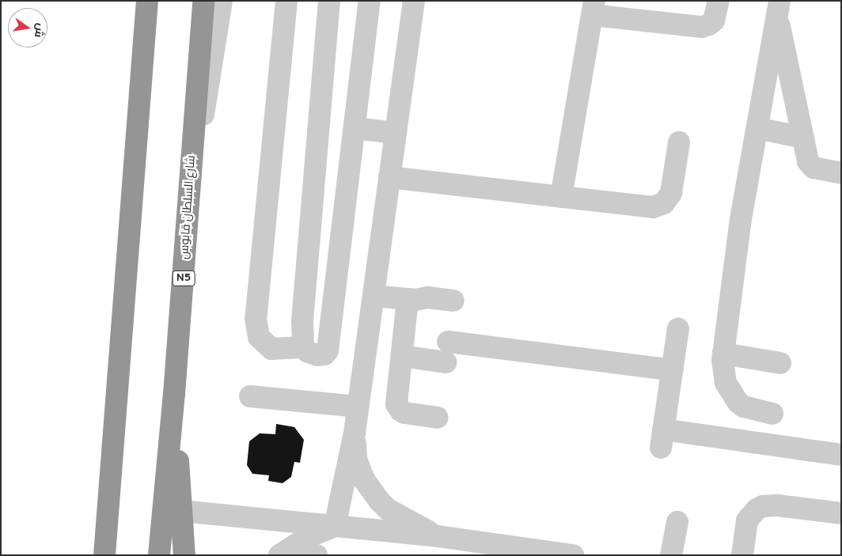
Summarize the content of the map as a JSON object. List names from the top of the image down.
{
  "streets": {
    "highway": ["شارع السلطان قابوس", "N5"]
  },
  "north": "right"
}
